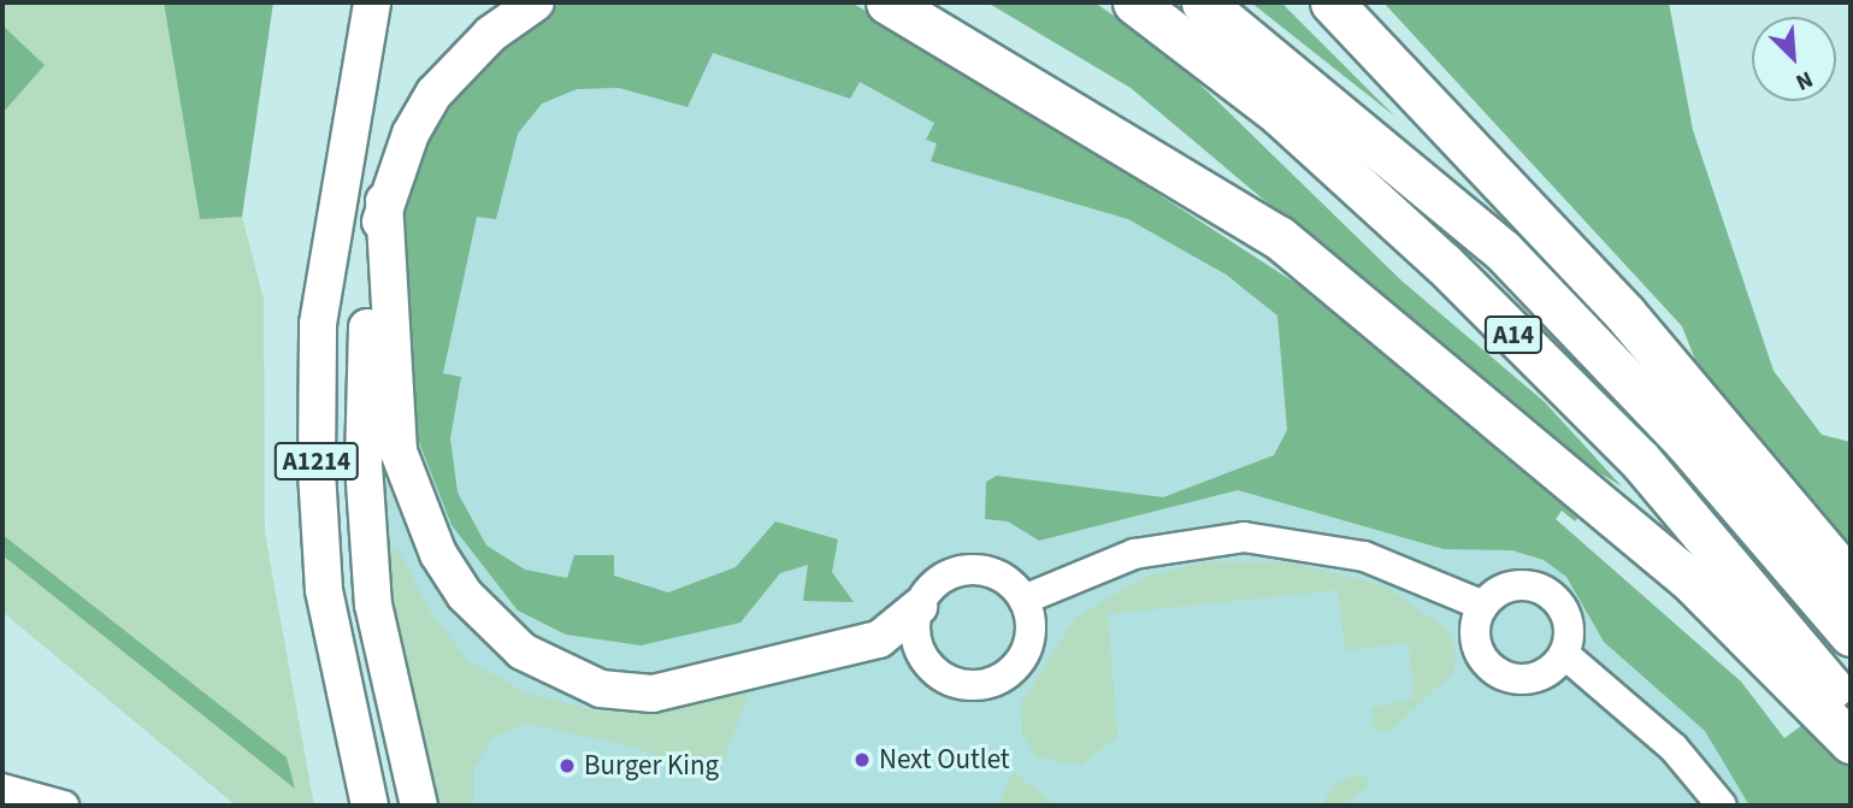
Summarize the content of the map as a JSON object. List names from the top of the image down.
{
  "streets": {
    "highway": ["A14"],
    "main road": ["A1214"]
  },
  "places": ["Next Outlet", "Burger King"],
  "north": "bottom right"
}
